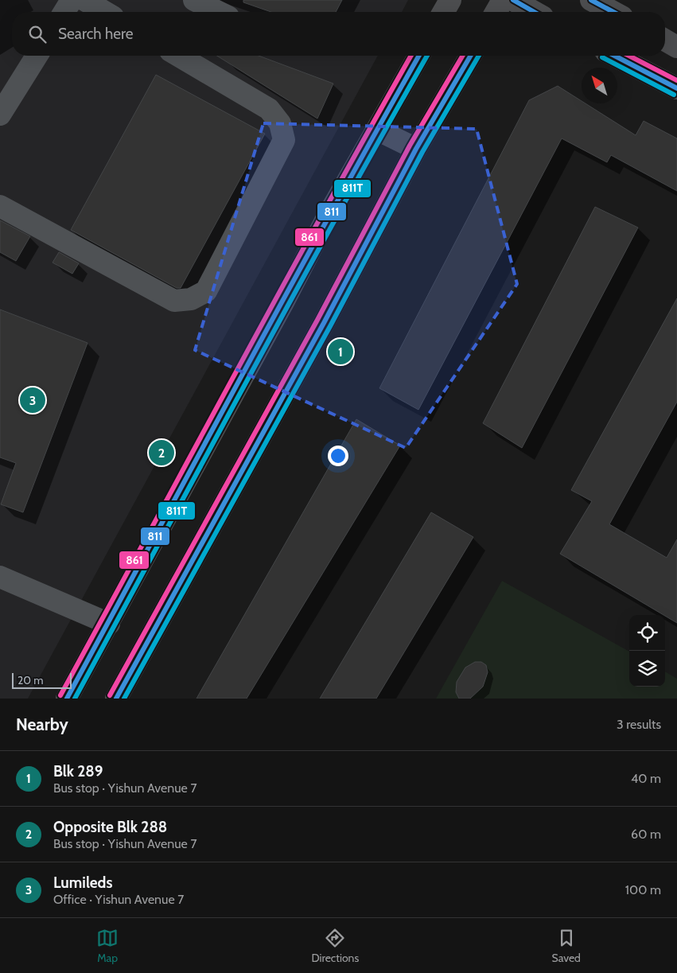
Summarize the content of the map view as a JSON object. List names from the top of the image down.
{
  "lines": ["transit line 811", "transit line 811T", "transit line 861"],
  "scale_bar": "20 m",
  "north": "top left",
  "page": {
    "search": "Search here",
    "pins": ["1", "3", "2"],
    "scale": "20 m",
    "heading": ["Nearby", "3 results"],
    "list": [
      {
        "mark": "1",
        "name": "Blk 289",
        "note": "Bus stop · Yishun Avenue 7",
        "value": "40 m"
      },
      {
        "mark": "2",
        "name": "Opposite Blk 288",
        "note": "Bus stop · Yishun Avenue 7",
        "value": "60 m"
      },
      {
        "mark": "3",
        "name": "Lumileds",
        "note": "Office · Yishun Avenue 7",
        "value": "100 m"
      }
    ],
    "nav": ["Map", "Directions", "Saved"]
  }
}
